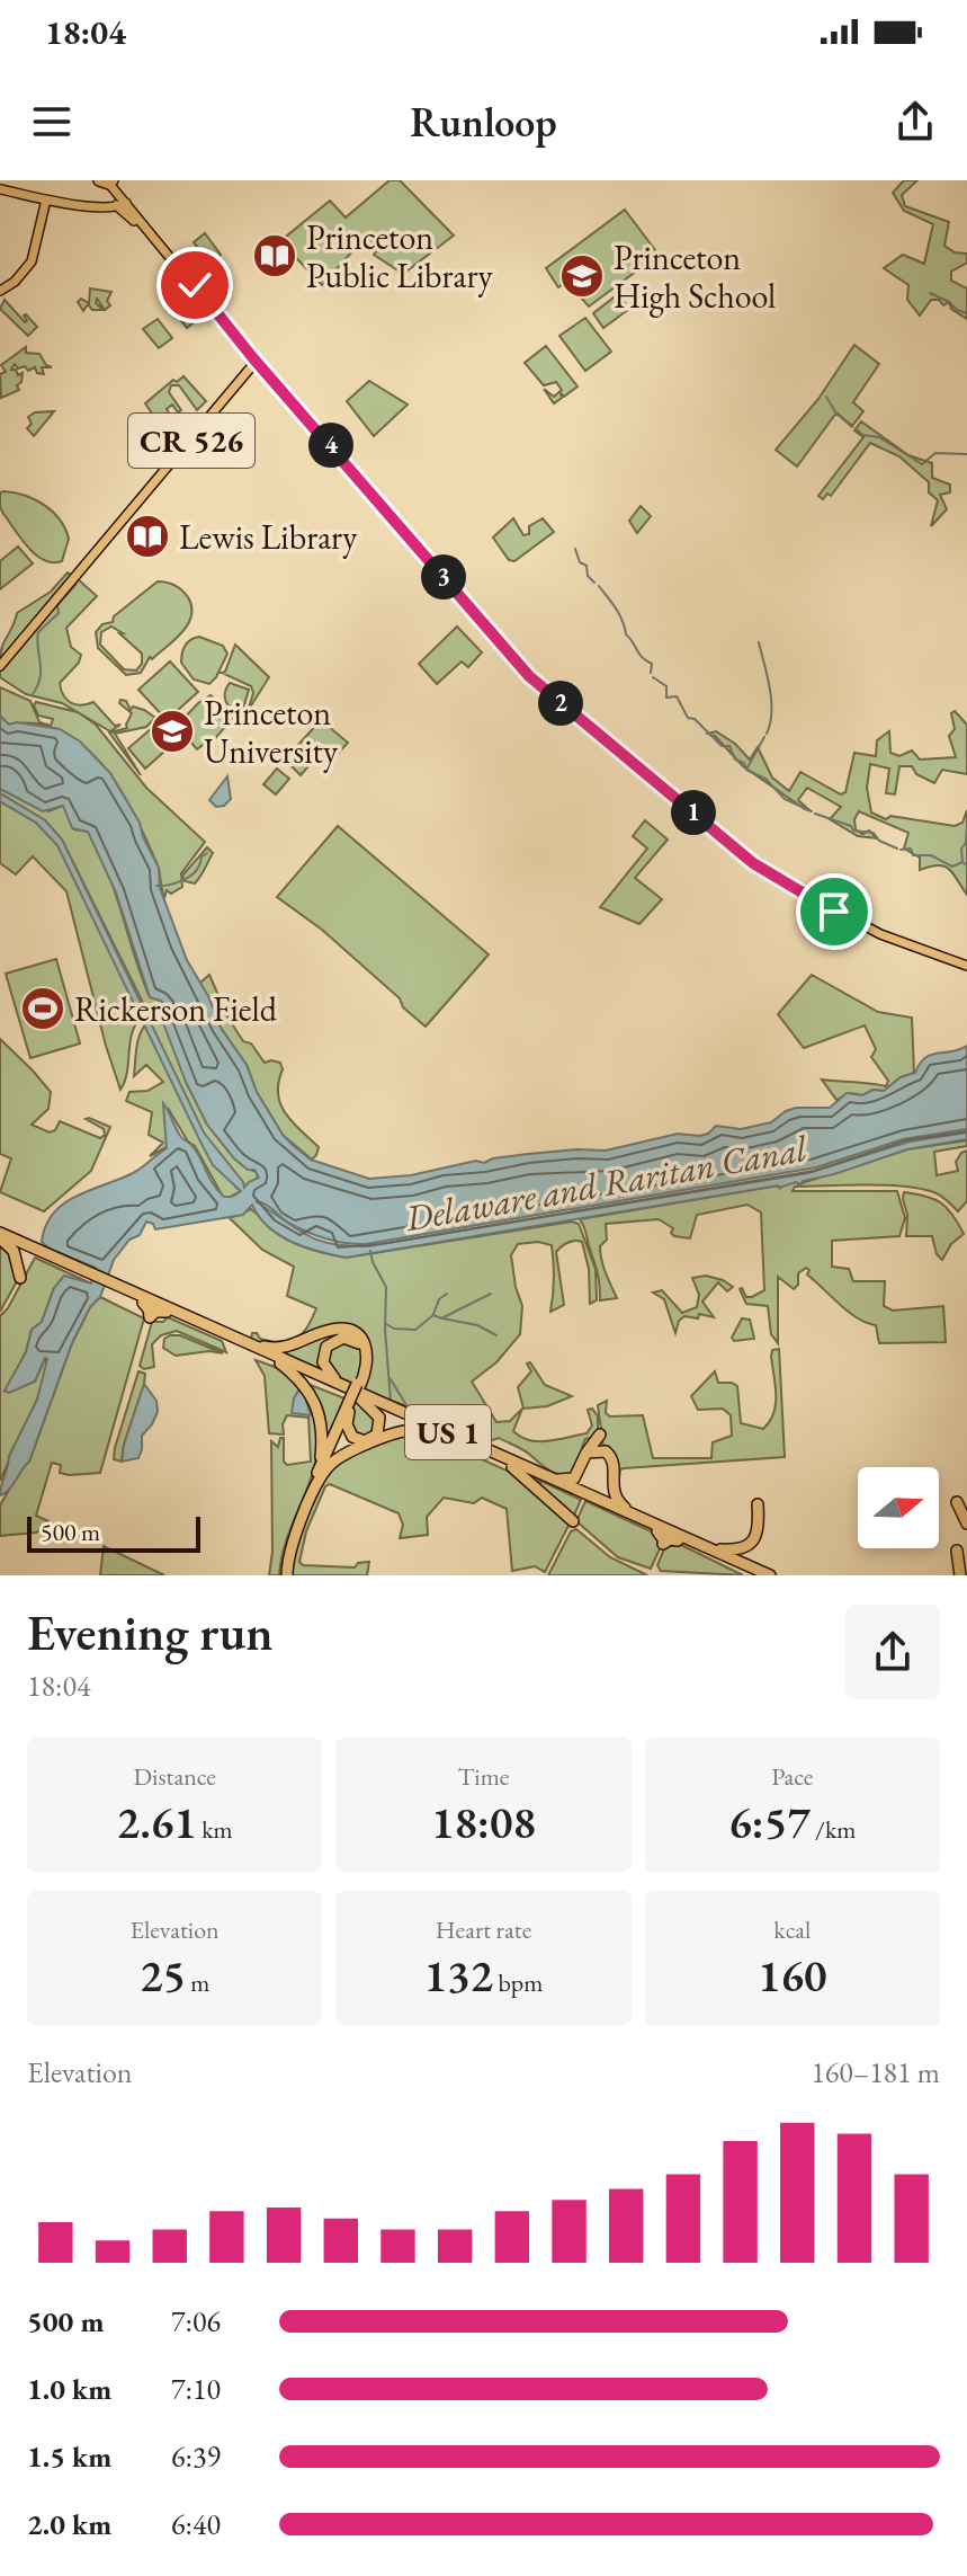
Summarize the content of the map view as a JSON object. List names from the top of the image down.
{
  "streets": {
    "highway": ["US 1"],
    "main road": ["CR 526"]
  },
  "water": ["Delaware and Raritan Canal"],
  "places": {
    "library": ["Princeton Public Library", "Lewis Library"],
    "school or university": ["Princeton High School", "Princeton University"],
    "sports": ["Rickerson Field"]
  },
  "scale_bar": "500 m",
  "north": "right",
  "page": {
    "status": "18:04",
    "header": "Runloop",
    "pins": [
      "4",
      "3",
      "2",
      "1"
    ],
    "scale": "500 m",
    "heading": ["Evening run", "18:04"],
    "stats": [
      ["Distance", "2.61 km"],
      ["Time", "18:08"],
      ["Pace", "6:57 /km"],
      ["Elevation", "25 m"],
      ["Heart rate", "132 bpm"],
      ["kcal", "160"]
    ],
    "chart": ["Elevation", "160–181 m"],
    "list": [
      {
        "name": "500 m",
        "note": "7:06"
      },
      {
        "name": "1.0 km",
        "note": "7:10"
      },
      {
        "name": "1.5 km",
        "note": "6:39"
      },
      {
        "name": "2.0 km",
        "note": "6:40"
      }
    ]
  }
}
